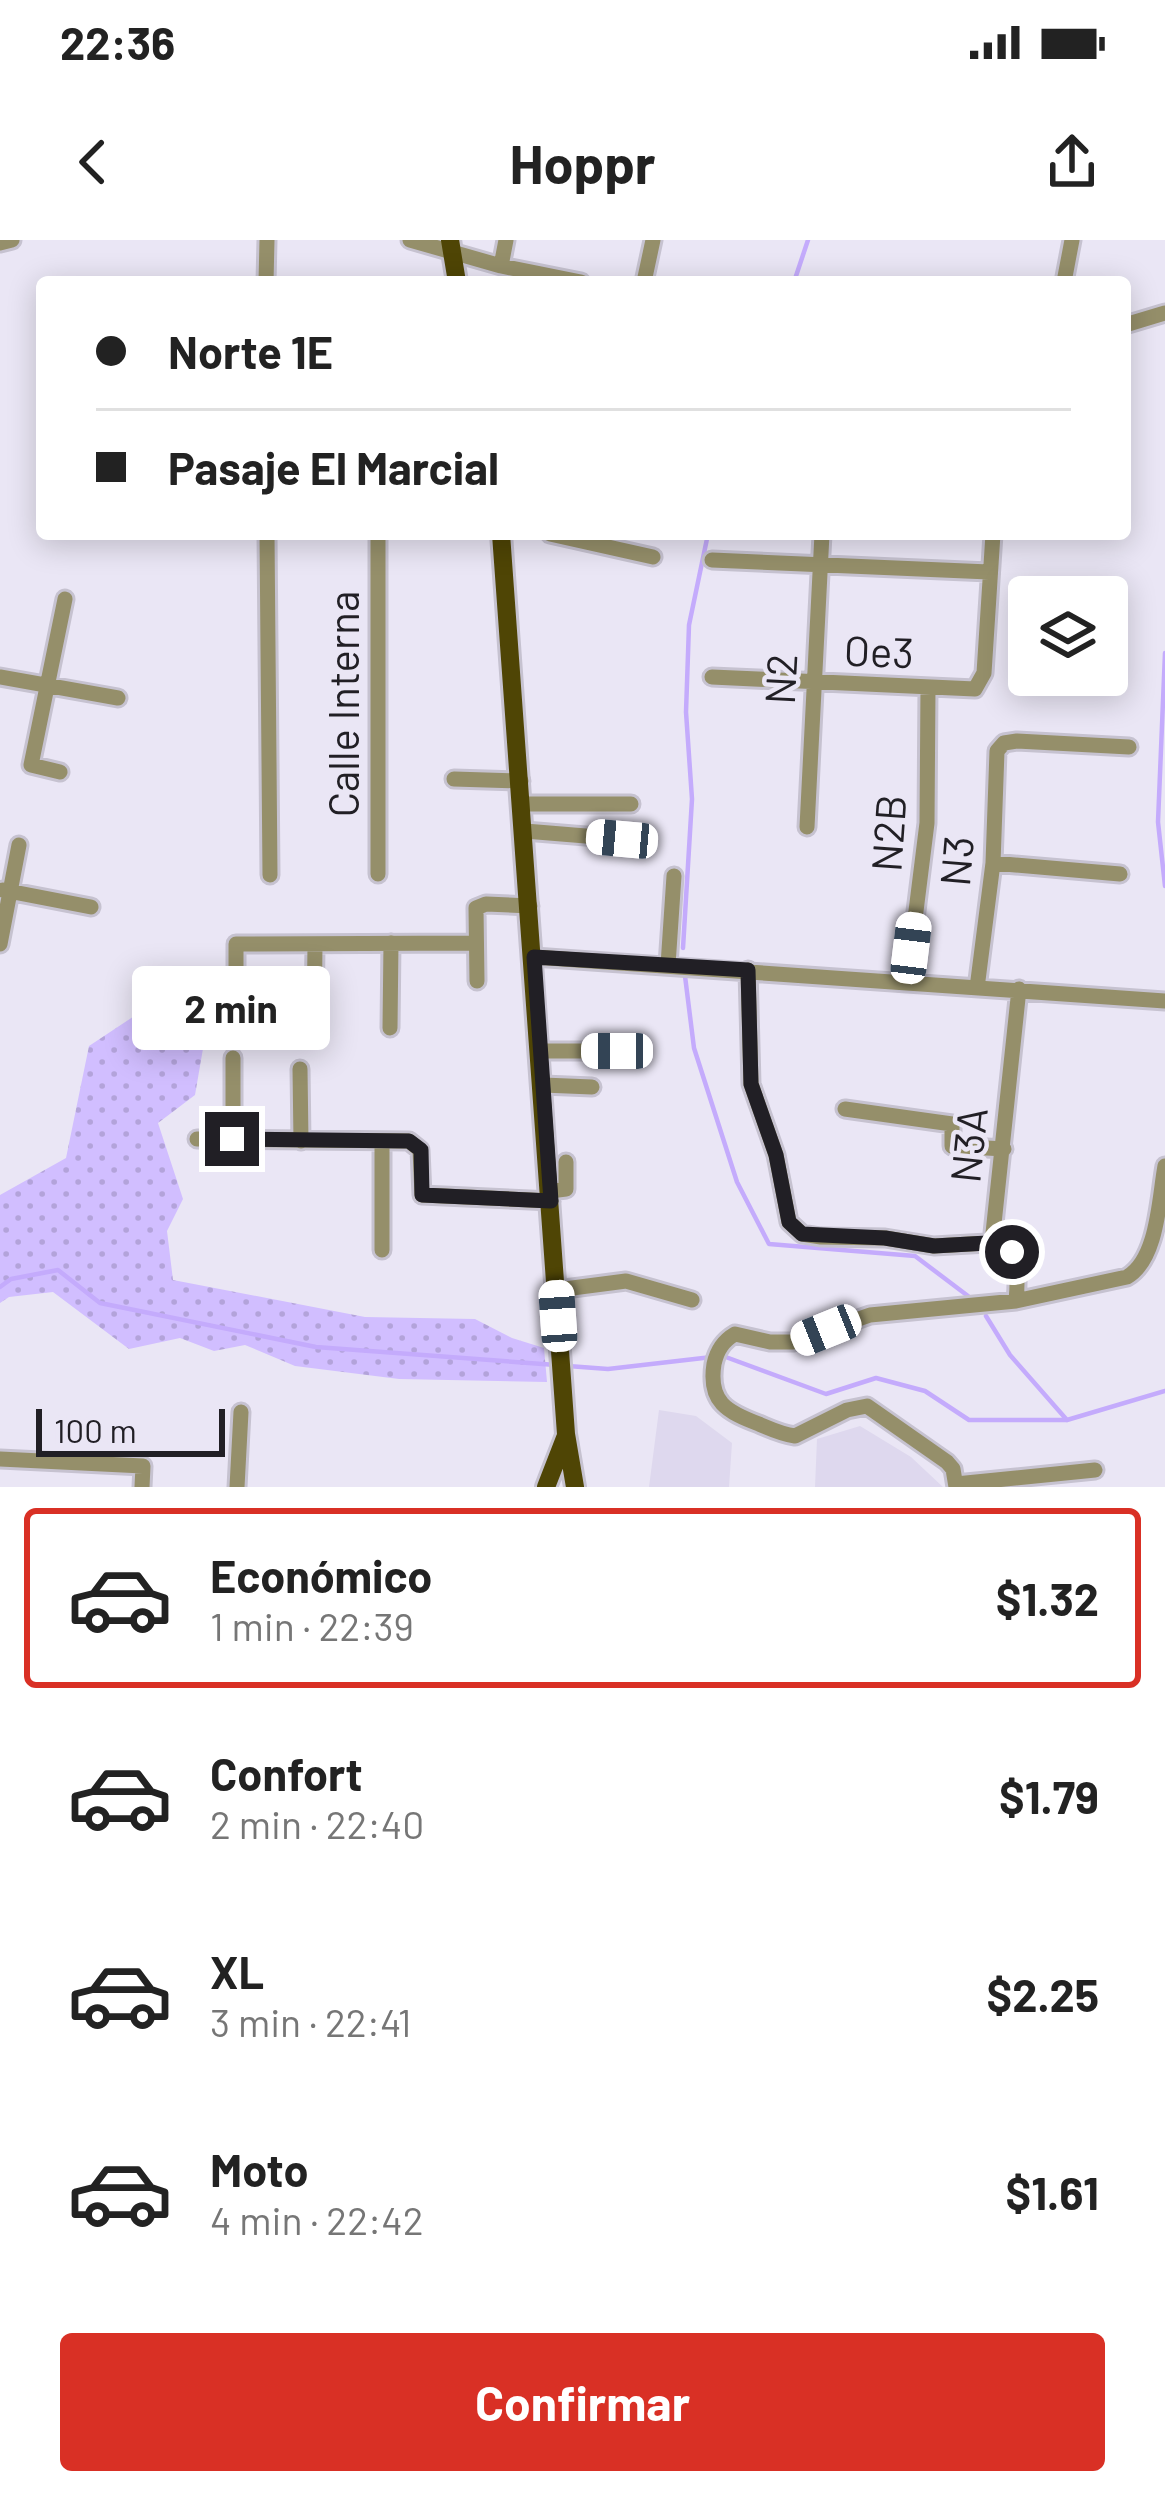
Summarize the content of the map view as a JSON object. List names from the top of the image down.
{
  "streets": {
    "street": [
      "Oe3",
      "N2",
      "Calle Interna",
      "N2B",
      "N3",
      "N3A"
    ]
  },
  "crossings": [
    ["Oe3", "N2"],
    ["Oe3", "N2B"]
  ],
  "scale_bar": "100 m",
  "page": {
    "status": "22:36",
    "header": "Hoppr",
    "banner": ["Norte 1E", "Pasaje El Marcial"],
    "bubble": "2 min",
    "scale": "100 m",
    "list": [
      {
        "name": "Económico",
        "note": "1 min · 22:39",
        "value": "$1.32"
      },
      {
        "name": "Confort",
        "note": "2 min · 22:40",
        "value": "$1.79"
      },
      {
        "name": "XL",
        "note": "3 min · 22:41",
        "value": "$2.25"
      },
      {
        "name": "Moto",
        "note": "4 min · 22:42",
        "value": "$1.61"
      }
    ],
    "buttons": "Confirmar"
  }
}
